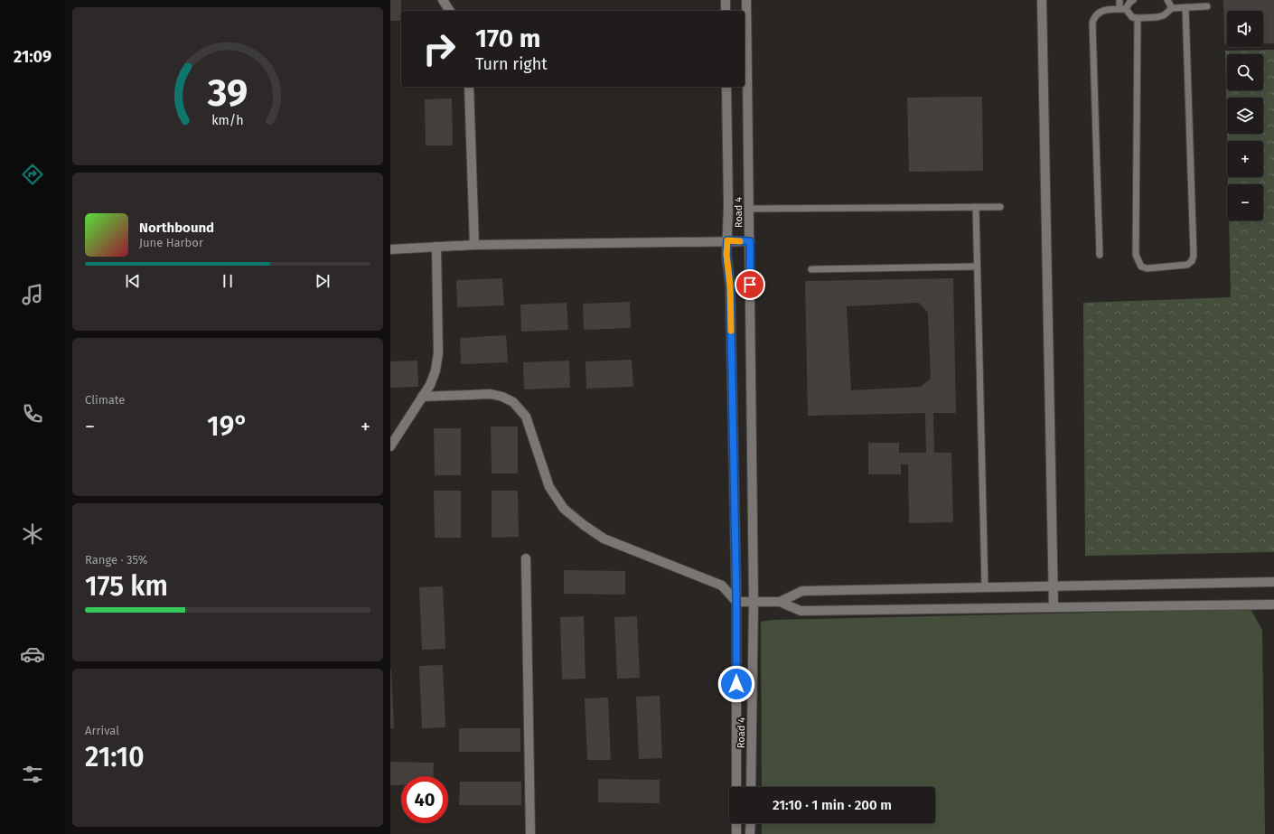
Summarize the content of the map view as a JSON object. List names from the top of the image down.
{
  "streets": {
    "street": ["Road 4"]
  },
  "page": {
    "tabs": "21:09",
    "map_buttons": ["+", "−"],
    "turn": ["170 m", "Turn right"],
    "song": ["Northbound", "June Harbor"],
    "tile": [
      "Climate",
      ["Range · 35%", "175 km"],
      ["Arrival", "21:10"]
    ],
    "heat": ["−", "19°", "+"],
    "limit": "40",
    "trip": "21:10 · 1 min · 200 m",
    "gauge": ["39", "km/h"]
  }
}
